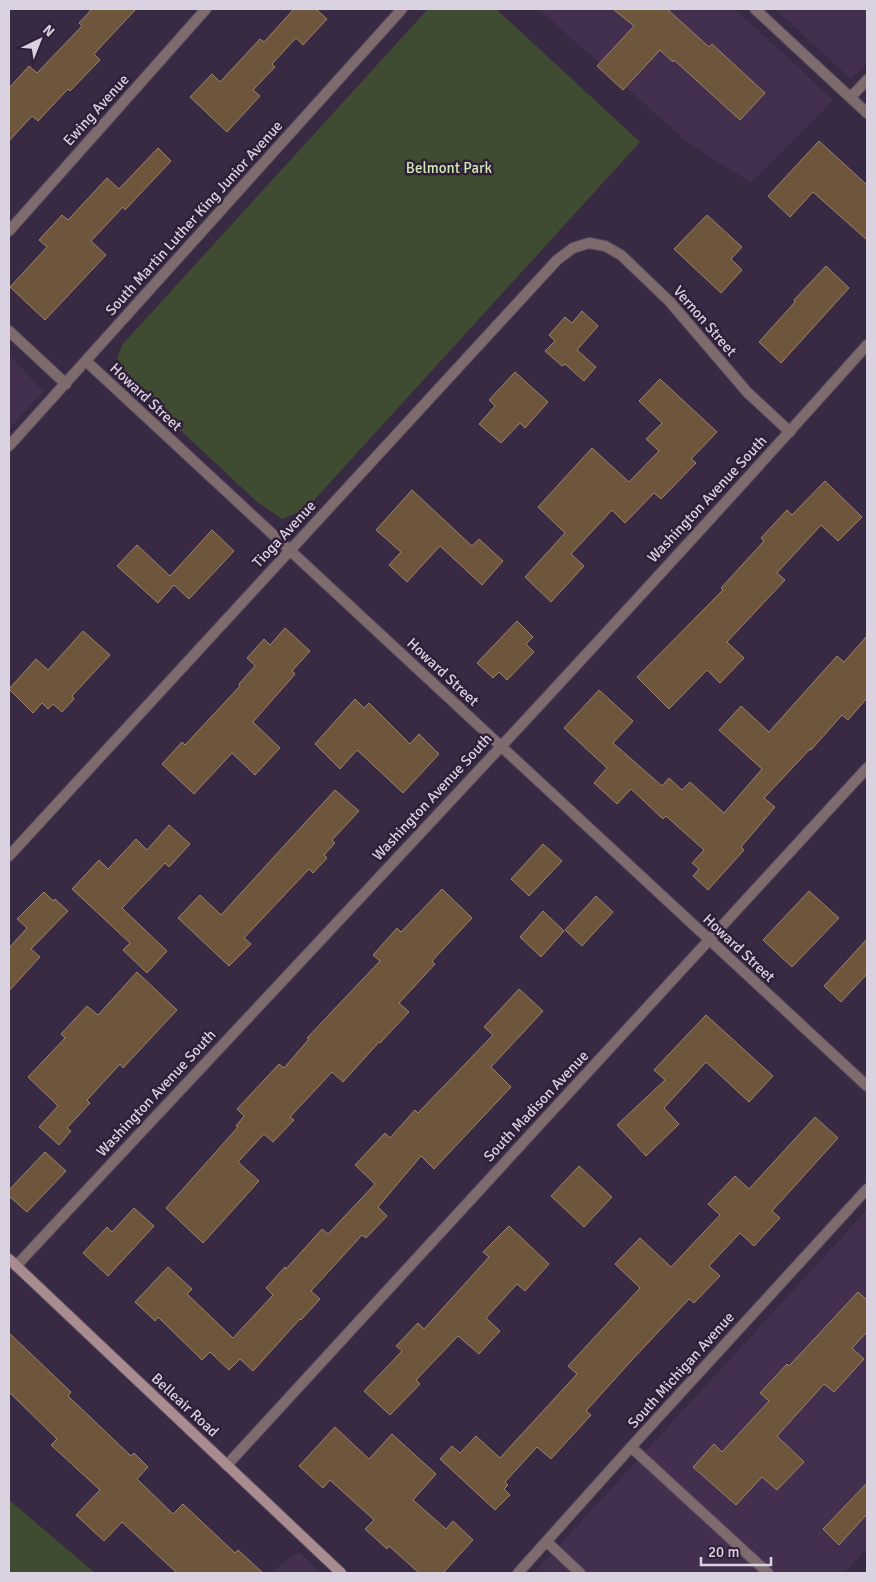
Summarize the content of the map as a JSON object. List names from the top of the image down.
{
  "streets": {
    "main road": ["Belleair Road"],
    "street": [
      "Ewing Avenue",
      "South Martin Luther King Junior Avenue",
      "Vernon Street",
      "Howard Street",
      "Washington Avenue South",
      "Tioga Avenue",
      "South Madison Avenue",
      "South Michigan Avenue"
    ]
  },
  "crossings": [
    ["South Martin Luther King Junior Avenue", "Howard Street"],
    ["Vernon Street", "Washington Avenue South"],
    ["Vernon Street", "Tioga Avenue"],
    ["Howard Street", "Washington Avenue South"],
    ["Howard Street", "Tioga Avenue"],
    ["Howard Street", "South Madison Avenue"],
    ["Washington Avenue South", "Belleair Road"],
    ["South Madison Avenue", "Belleair Road"]
  ],
  "parks": ["Belmont Park"],
  "scale_bar": "20 m",
  "north": "top right"
}
